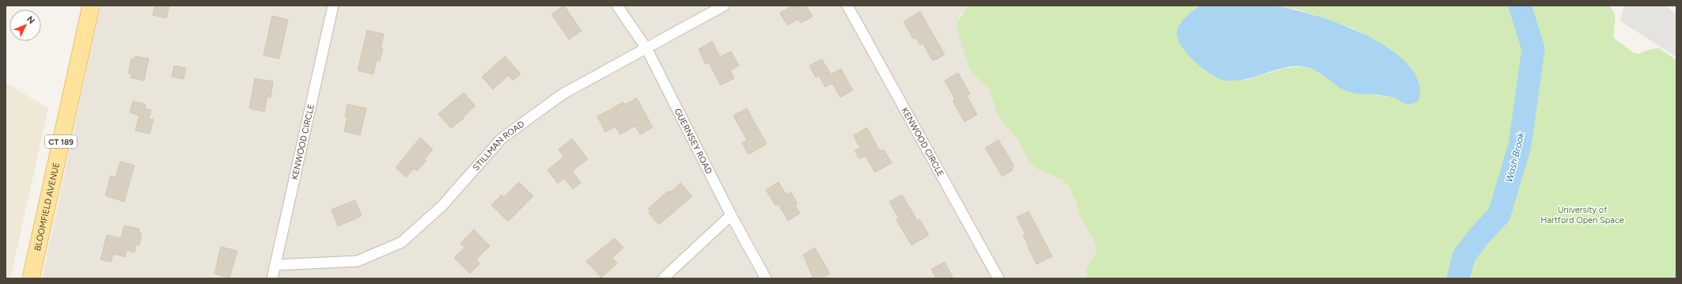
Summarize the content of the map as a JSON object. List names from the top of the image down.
{
  "streets": {
    "main road": ["CT 189", "BLOOMFIELD AVENUE"],
    "street": ["GUERNSEY ROAD", "KENWOOD CIRCLE", "STILLMAN ROAD"]
  },
  "crossings": [
    ["GUERNSEY ROAD", "STILLMAN ROAD"],
    ["KENWOOD CIRCLE", "STILLMAN ROAD"]
  ],
  "water": ["Wash Brook"],
  "parks": ["University of Hartford Open Space"],
  "north": "top right"
}
